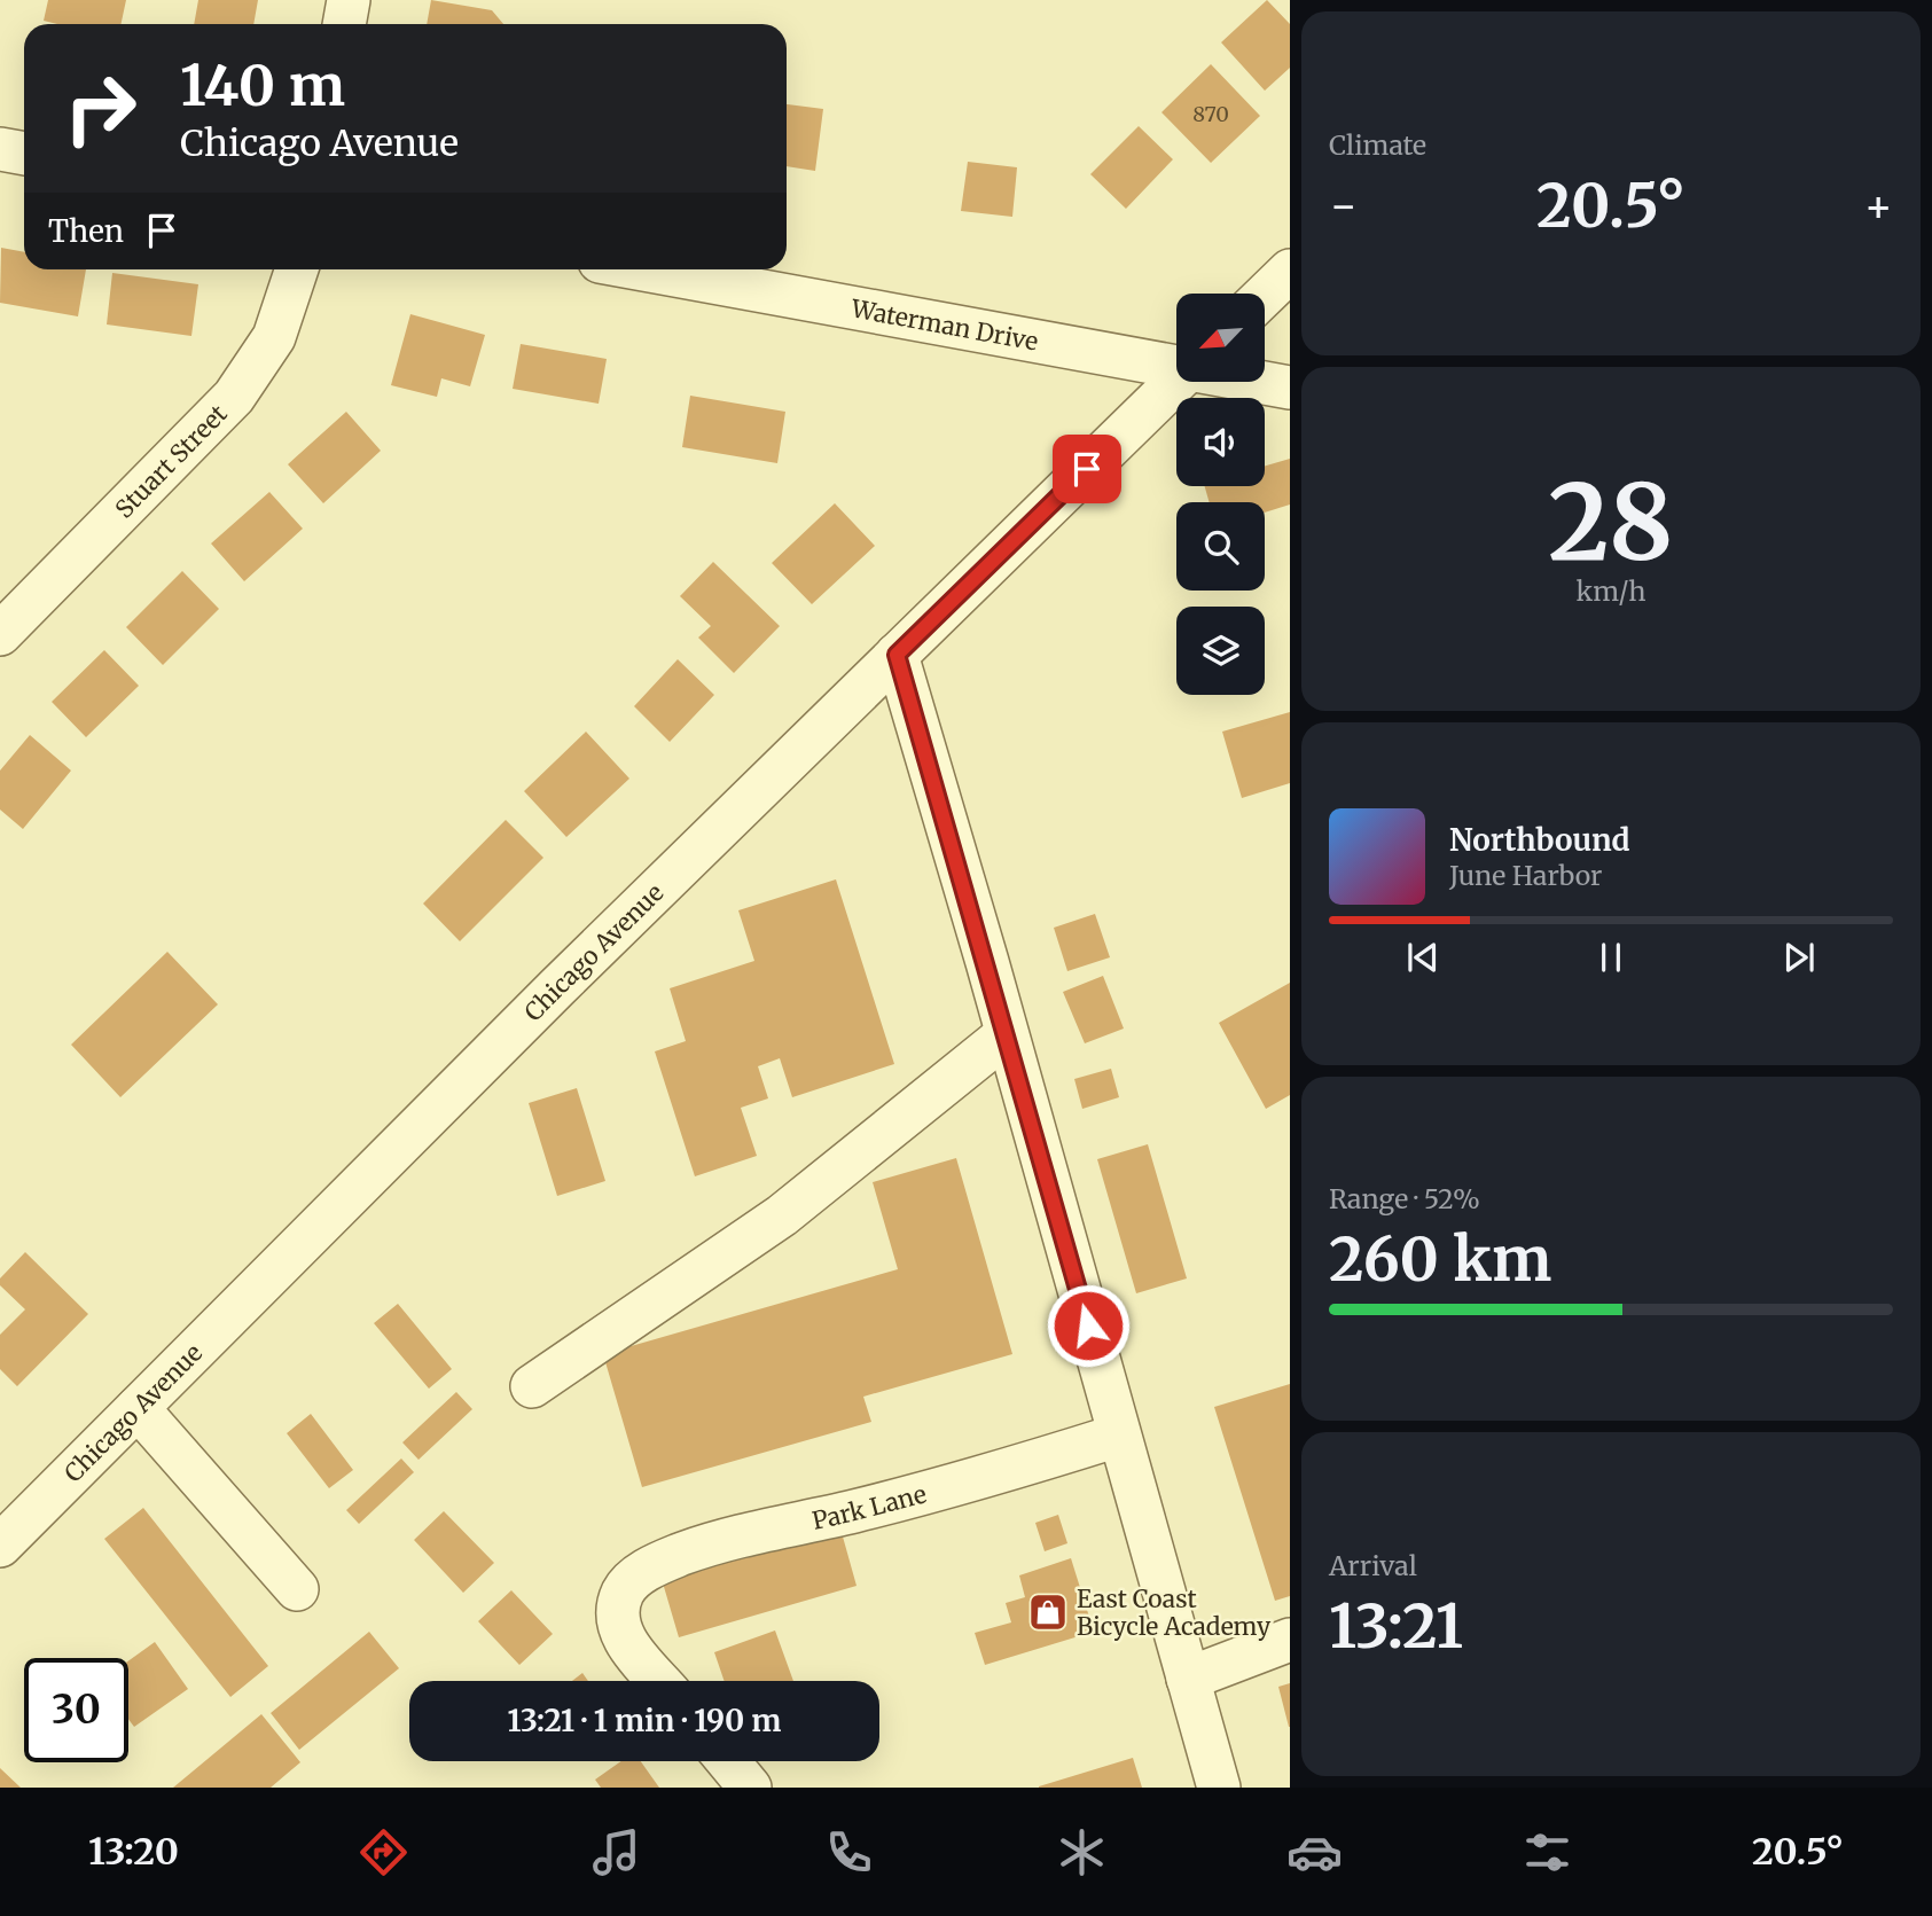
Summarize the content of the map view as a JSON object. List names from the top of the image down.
{
  "streets": {
    "street": [
      "Waterman Drive",
      "Stuart Street",
      "Chicago Avenue",
      "Park Lane"
    ]
  },
  "places": {
    "shop": ["East Coast Bicycle Academy"]
  },
  "house_numbers": ["870"],
  "north": "bottom left",
  "page": {
    "tile": [
      "Climate",
      ["28", "km/h"],
      ["Range · 52%", "260 km"],
      ["Arrival", "13:21"]
    ],
    "turn": ["140 m", "Chicago Avenue"],
    "heat": ["−", "20.5°", "+"],
    "then": "Then",
    "song": ["Northbound", "June Harbor"],
    "limit": "30",
    "trip": "13:21 · 1 min · 190 m",
    "tabs": ["13:20", "20.5°"]
  }
}
